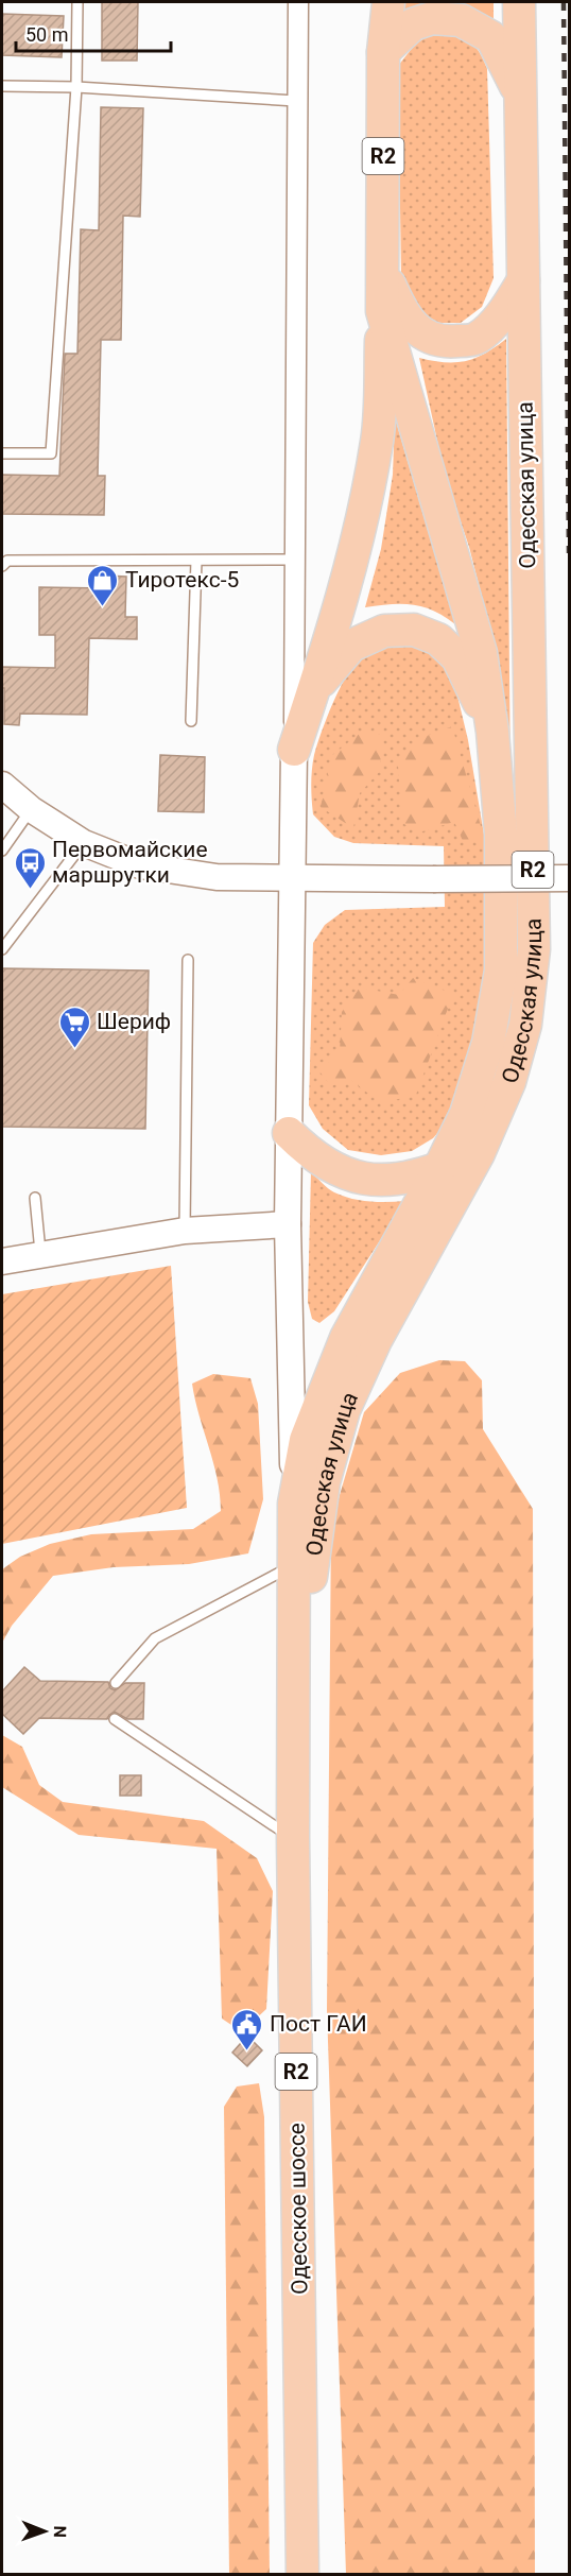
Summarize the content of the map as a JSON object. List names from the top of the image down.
{
  "streets": {
    "main road": ["R2", "Одесская улица", "Одесское шоссе"]
  },
  "crossings": [
    ["Одесская улица", "Одесское шоссе"]
  ],
  "places": {
    "shop": ["Тиротекс-5"],
    "bus stop": ["Первомайские маршрутки"],
    "supermarket": ["Шериф"],
    "public building": ["Пост ГАИ"]
  },
  "scale_bar": "50 m",
  "north": "right"
}
